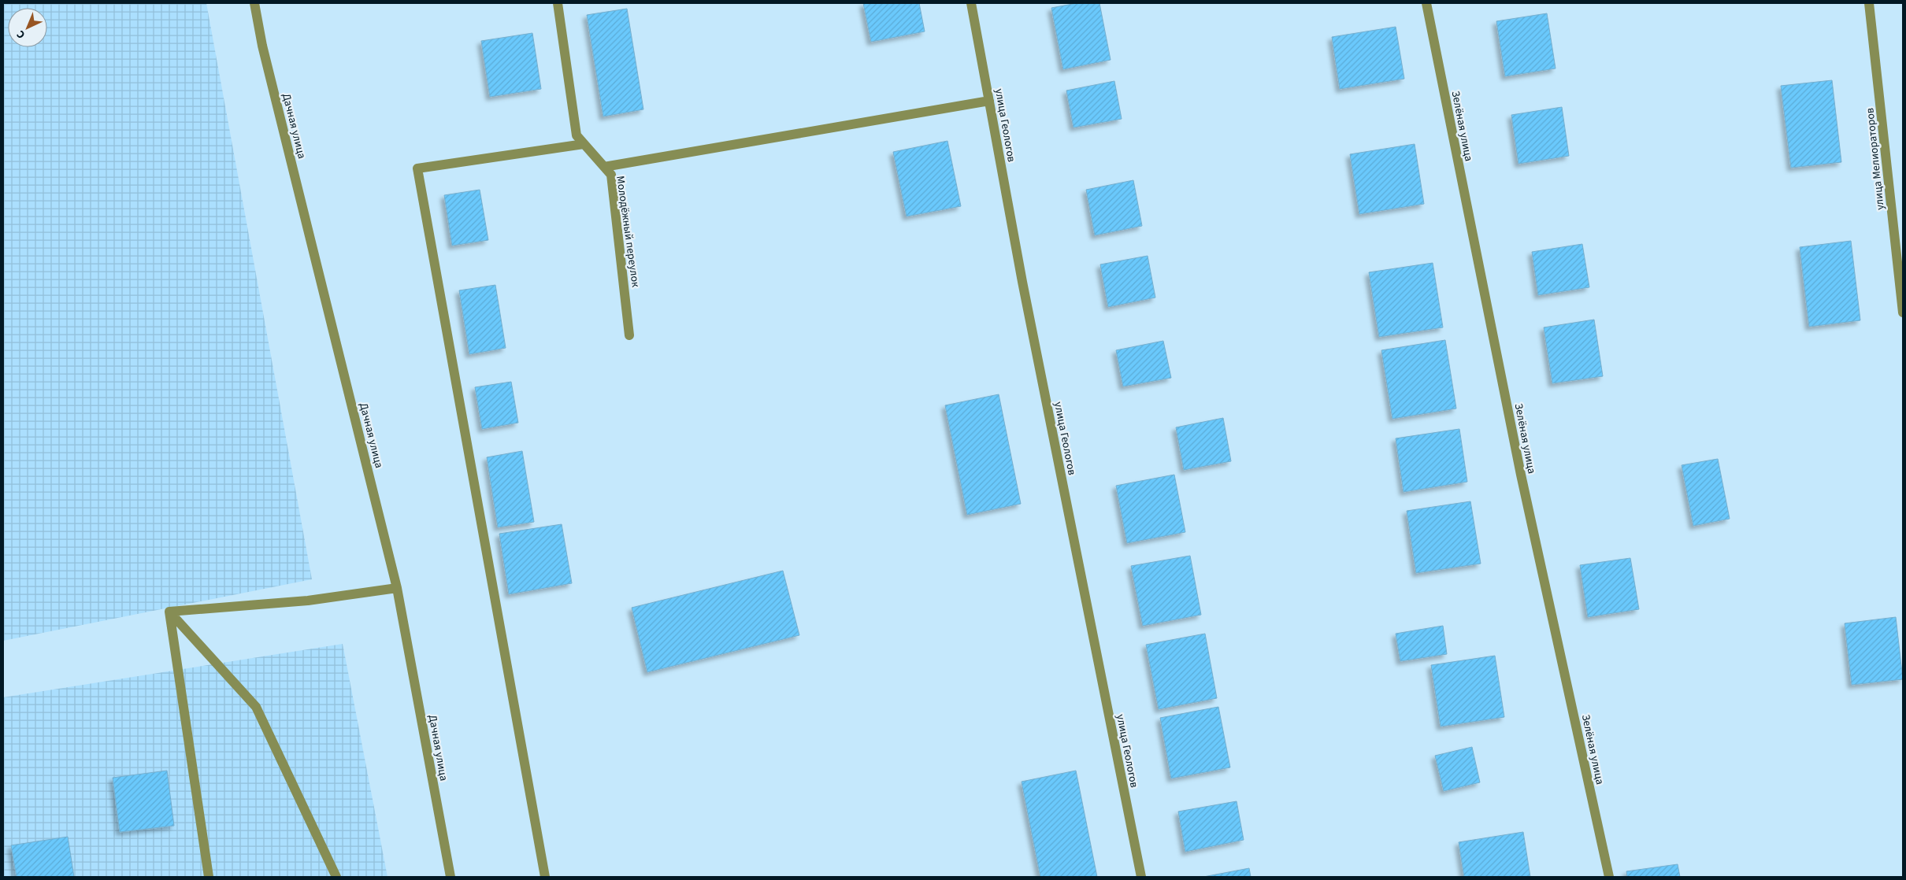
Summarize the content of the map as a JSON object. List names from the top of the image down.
{
  "streets": {
    "street": [
      "улица Геологов",
      "Дачная улица",
      "Зелёная улица",
      "улица Мелиораторов",
      "Молодёжный переулок"
    ]
  },
  "north": "bottom left"
}
